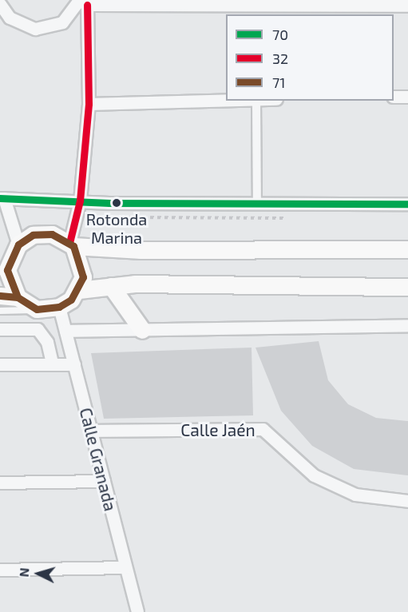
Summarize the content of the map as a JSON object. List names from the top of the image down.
{
  "streets": {
    "street": ["Calle Jaén", "Calle Granada"]
  },
  "crossings": [
    ["Calle Jaén", "Calle Granada"]
  ],
  "places": ["Rotonda Marina"],
  "lines": ["transit line 32", "transit line 70", "transit line 71"],
  "legend": ["70", "32", "71"],
  "north": "left"
}
